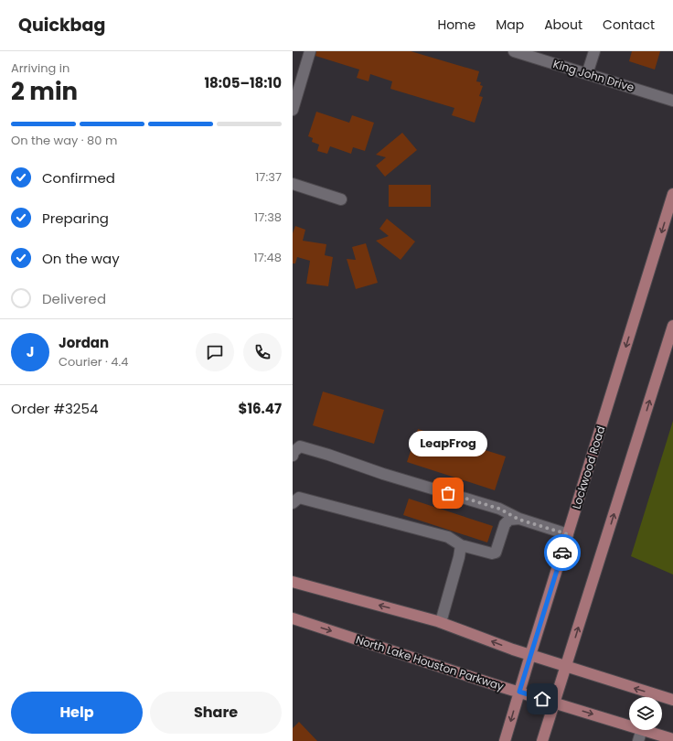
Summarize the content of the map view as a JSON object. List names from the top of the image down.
{
  "streets": {
    "main road": ["Lockwood Road", "North Lake Houston Parkway"],
    "street": ["King John Drive"]
  },
  "crossings": [
    ["Lockwood Road", "North Lake Houston Parkway"]
  ],
  "places": ["LeapFrog"],
  "page": {
    "header": "Quickbag",
    "nav": [
      "Home",
      "Map",
      "About",
      "Contact"
    ],
    "heading": ["2 min", "Arriving in", "18:05–18:10"],
    "panel": [
      "Jordan",
      "Courier · 4.4",
      "Order #3254",
      "$16.47"
    ],
    "bar": "On the way · 80 m",
    "list": [
      ["Confirmed", "17:37"],
      ["Preparing", "17:38"],
      ["On the way", "17:48"],
      "Delivered"
    ],
    "round": "J",
    "bubble": "LeapFrog",
    "buttons": ["Help", "Share"]
  }
}
